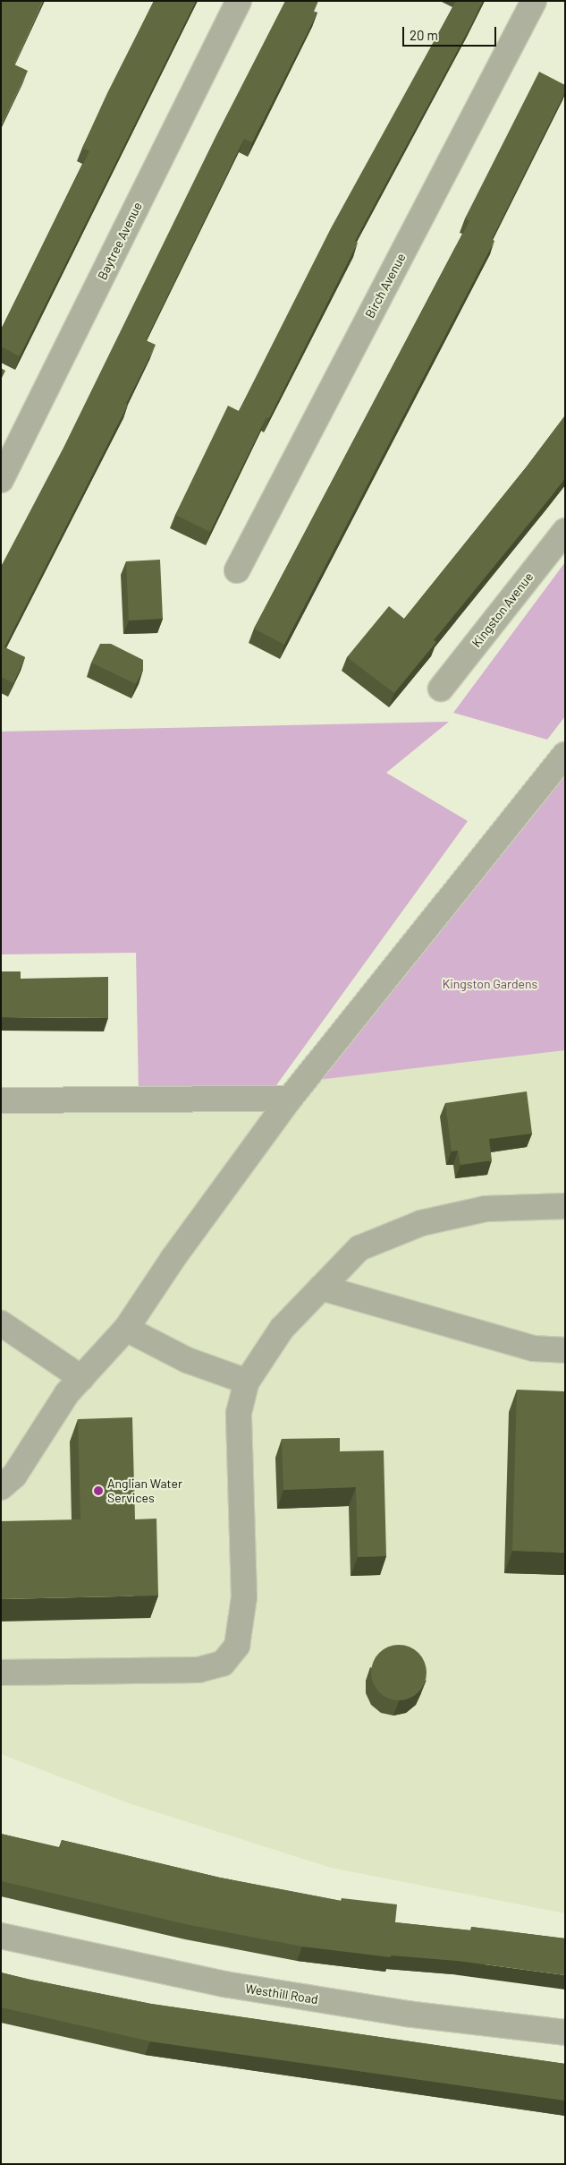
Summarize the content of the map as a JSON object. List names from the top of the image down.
{
  "streets": {
    "street": [
      "Baytree Avenue",
      "Birch Avenue",
      "Kingston Avenue",
      "Westhill Road"
    ]
  },
  "parks": ["Kingston Gardens"],
  "places": ["Anglian Water Services"],
  "scale_bar": "20 m"
}
